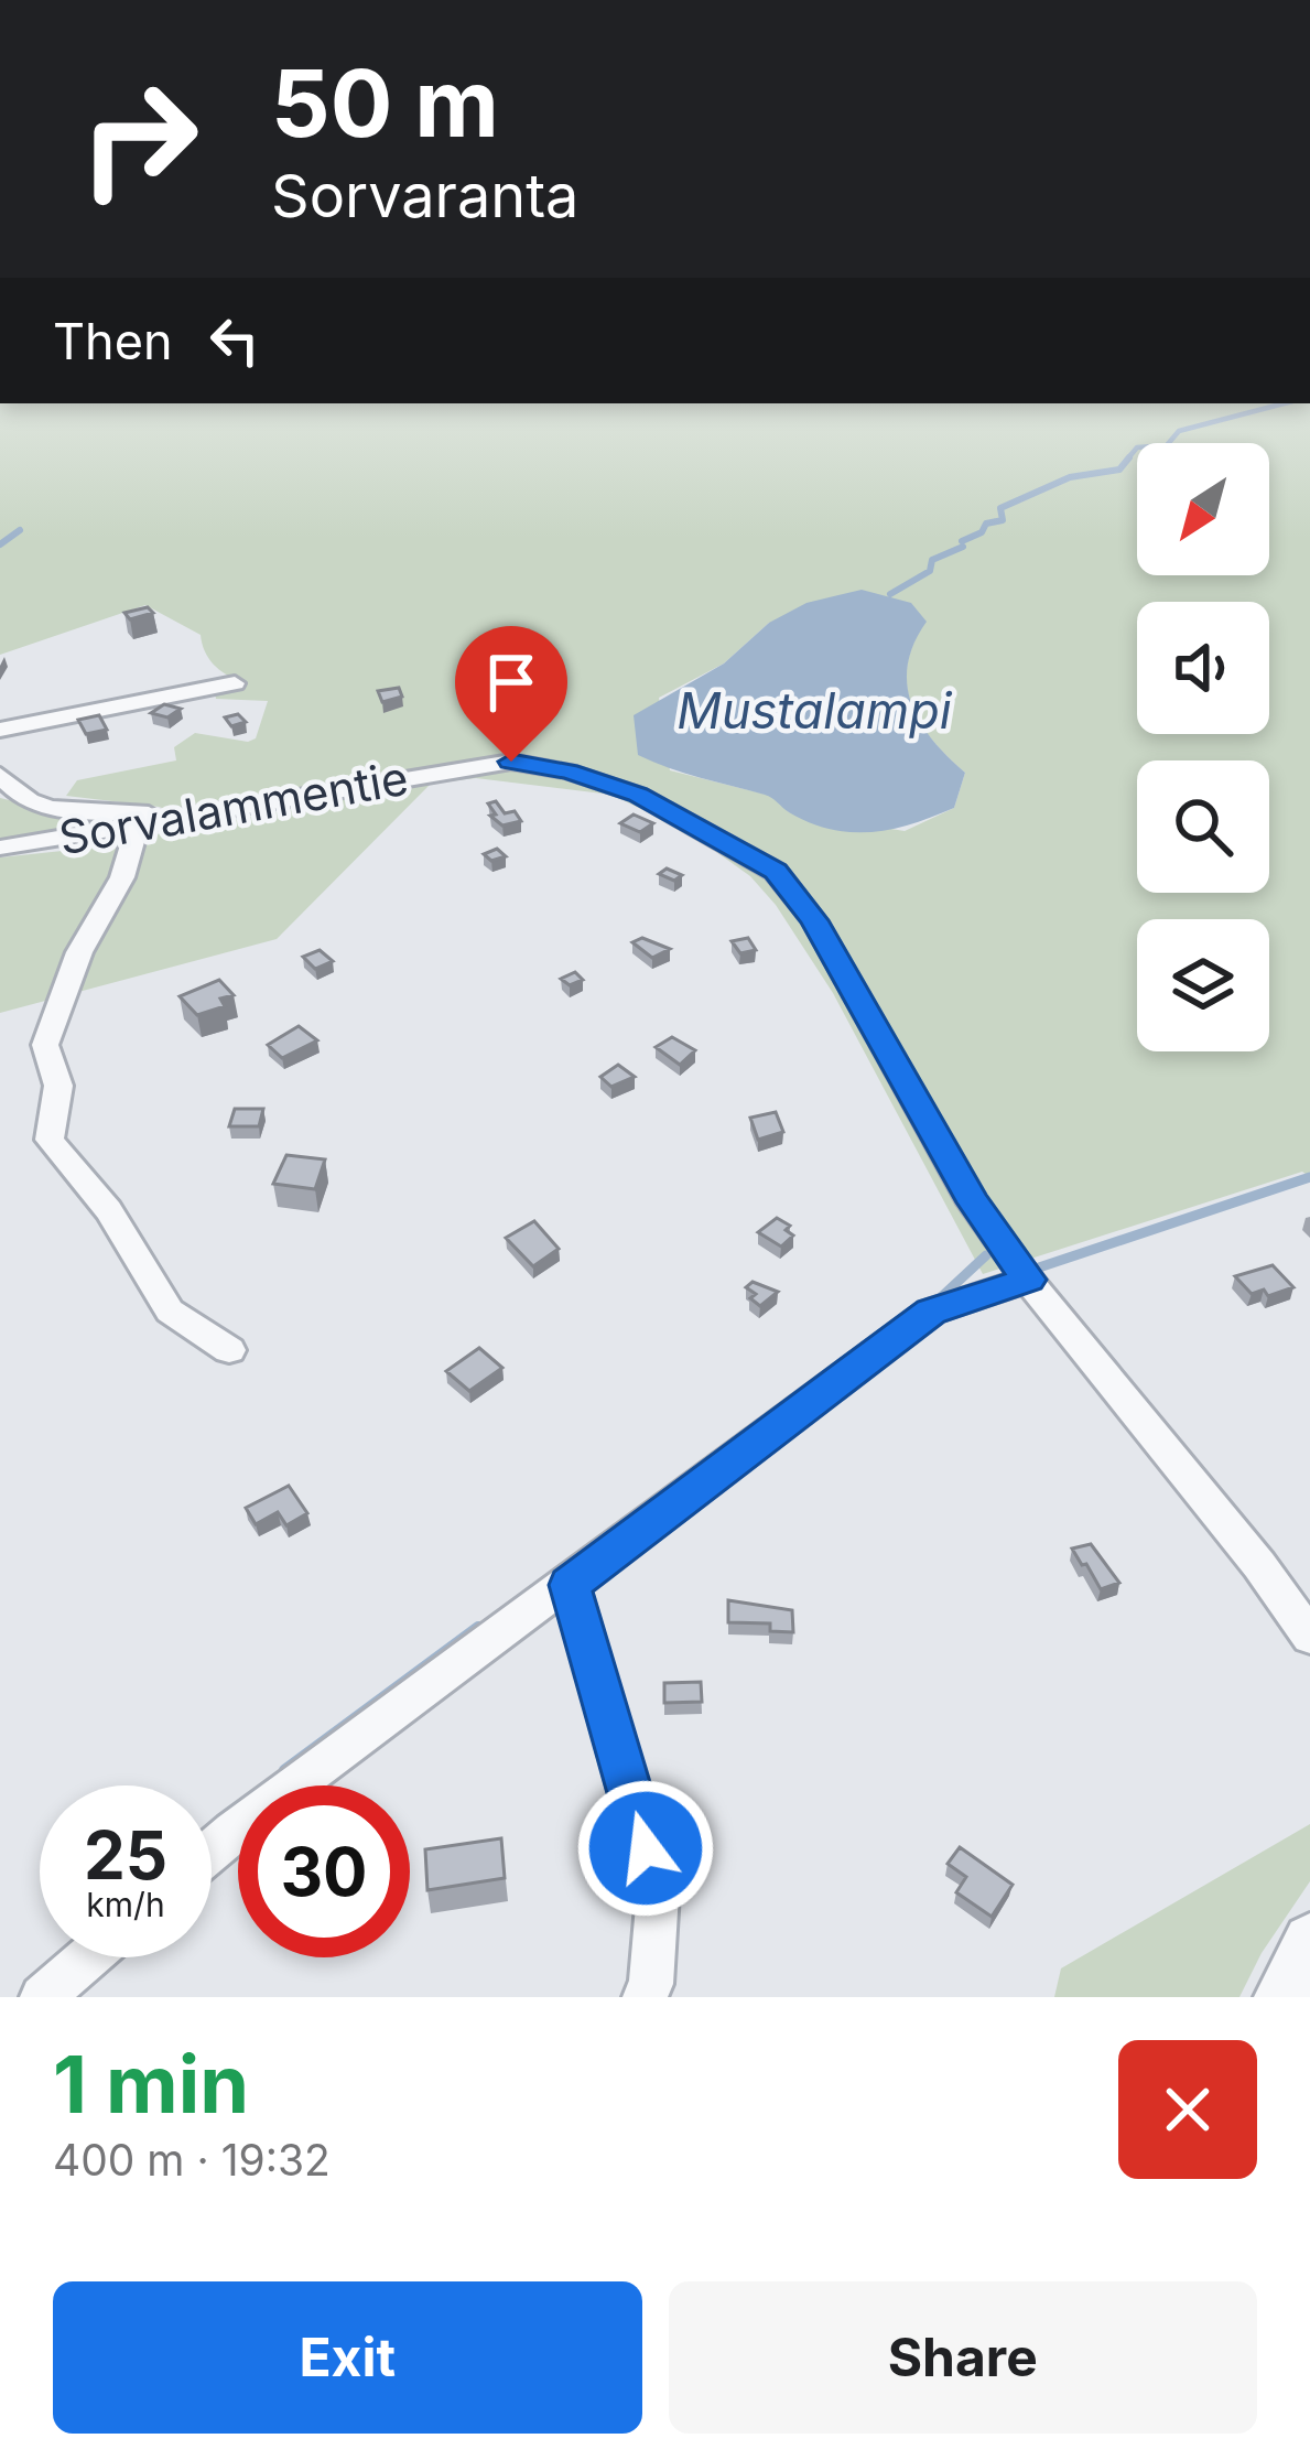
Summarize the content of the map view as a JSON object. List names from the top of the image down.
{
  "streets": {
    "street": ["Sorvalammentie"]
  },
  "water": ["Mustalampi"],
  "north": "bottom left",
  "page": {
    "turn": ["50 m", "Sorvaranta"],
    "then": "Then",
    "speed": "25 km/h",
    "limit": "30",
    "heading": ["1 min", "400 m · 19:32"],
    "buttons": ["Exit", "Share"]
  }
}
